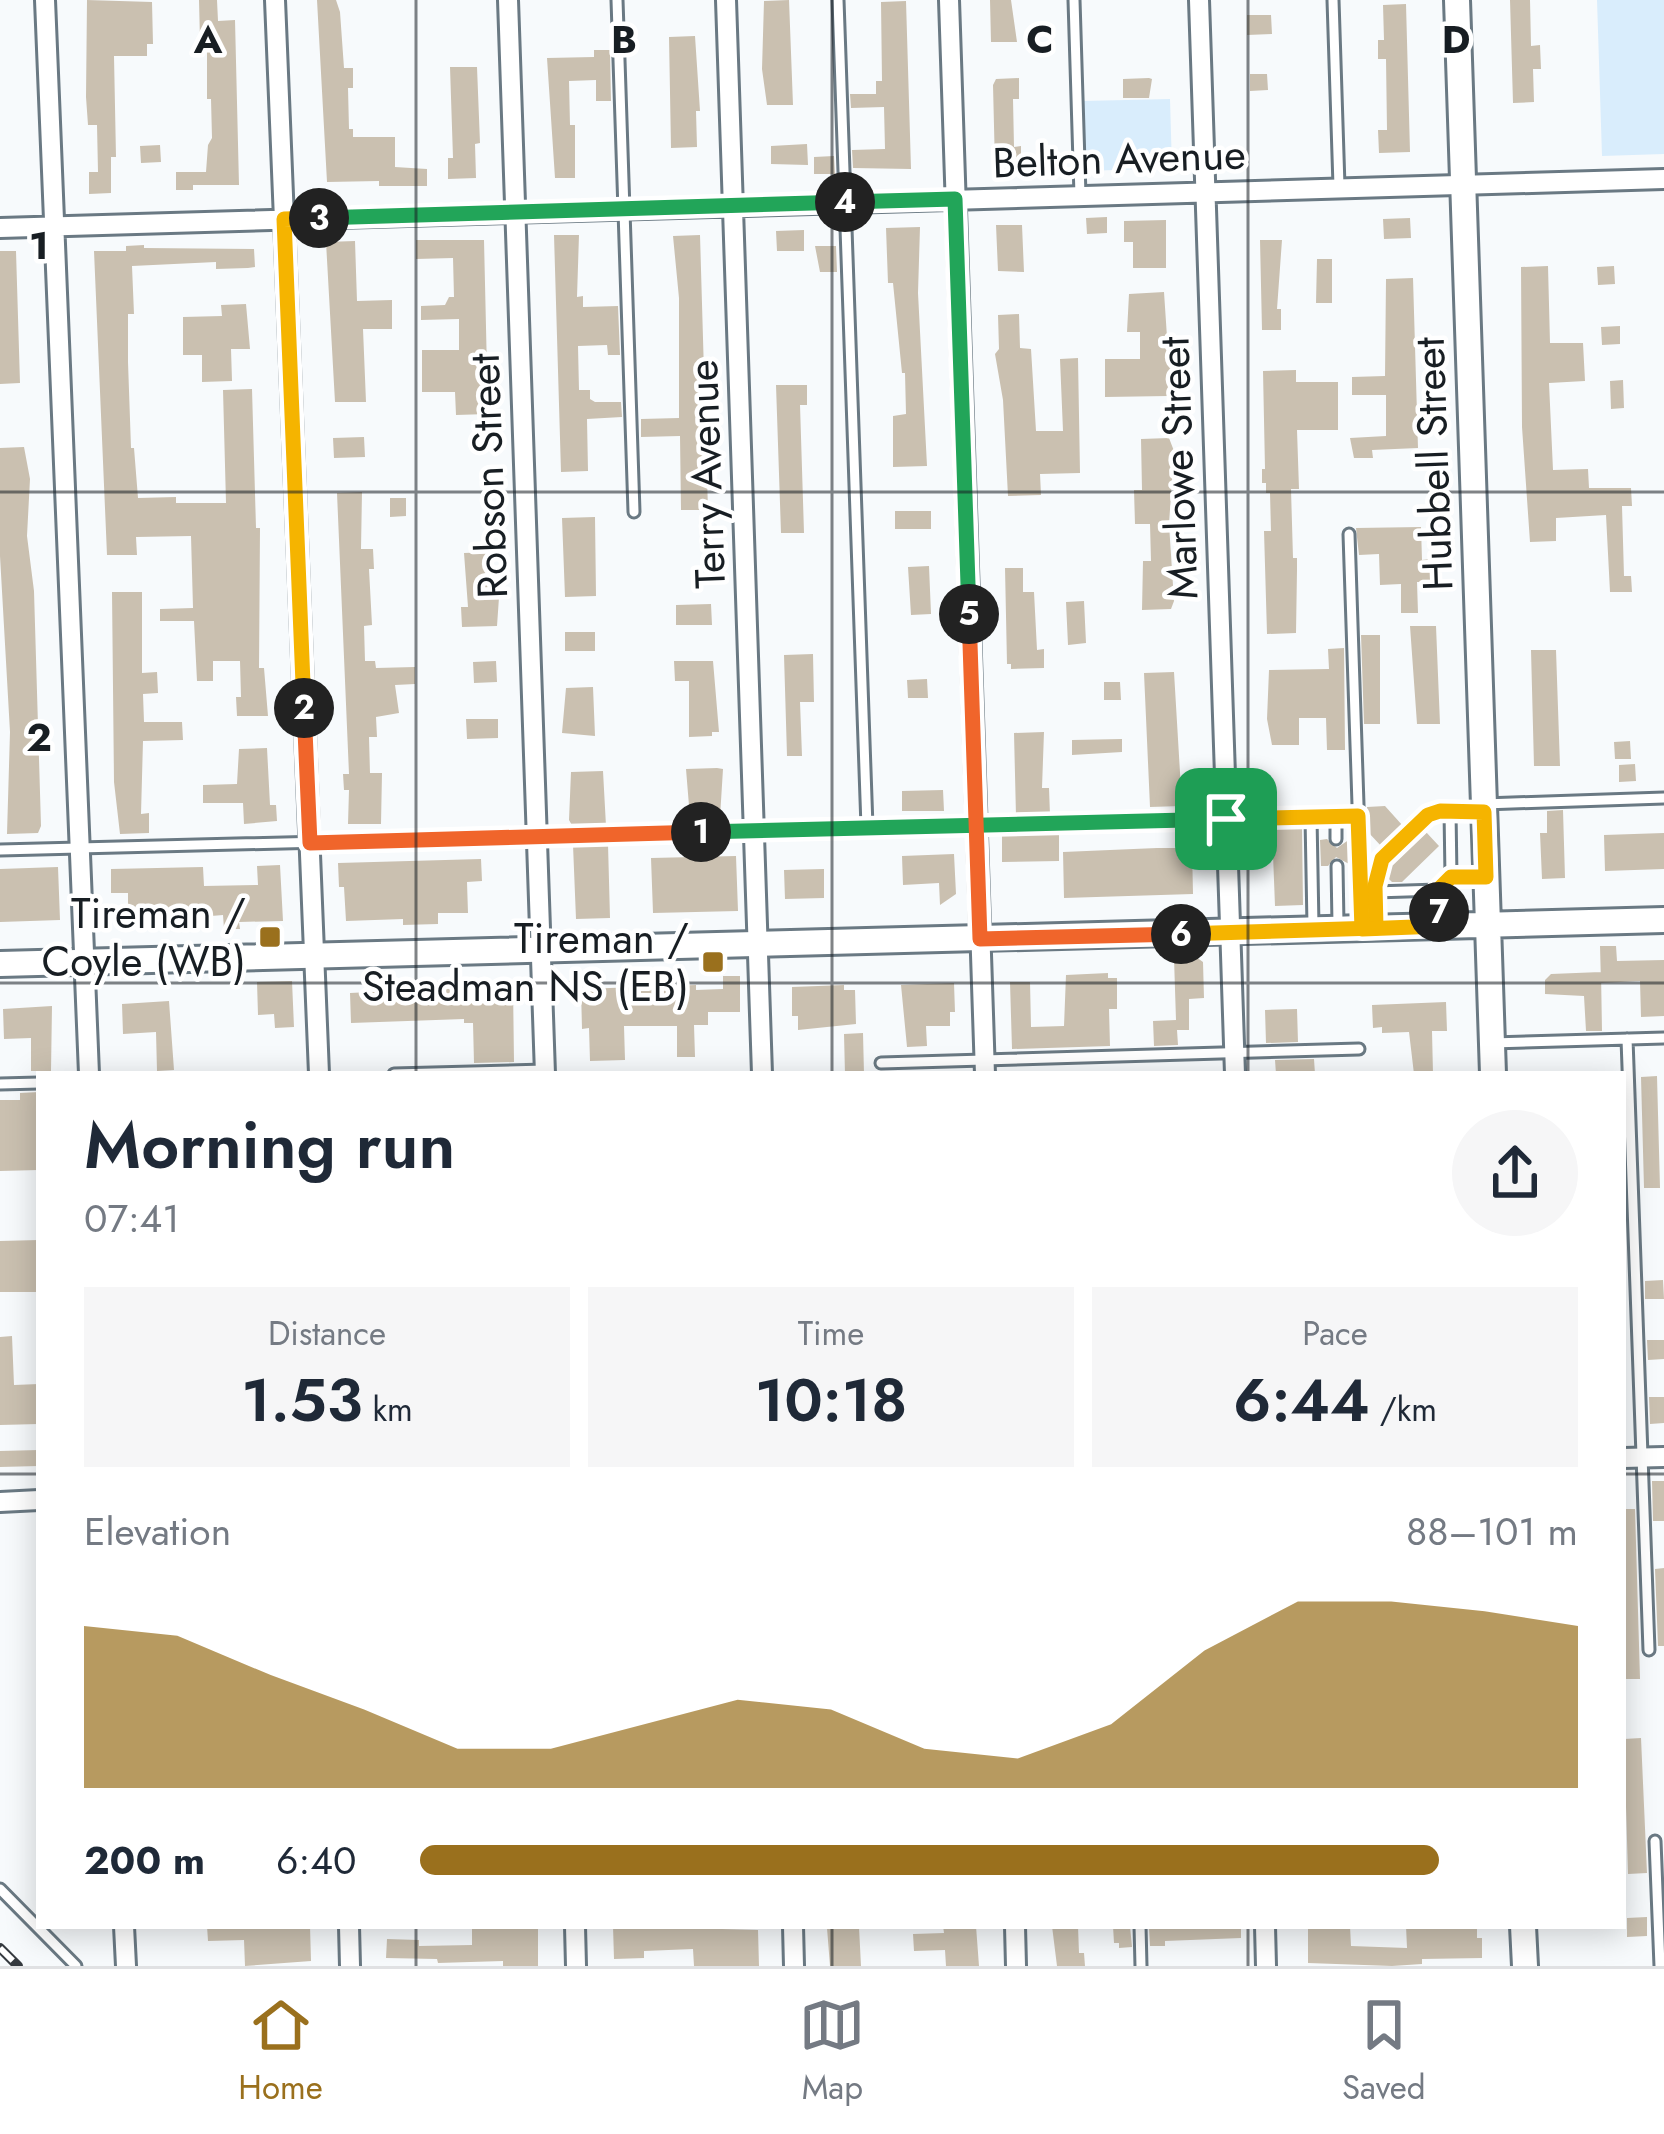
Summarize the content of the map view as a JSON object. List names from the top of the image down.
{
  "streets": {
    "street": [
      "Belton Avenue",
      "Hubbell Street",
      "Marlowe Street",
      "Terry Avenue",
      "Robson Street"
    ]
  },
  "crossings": [
    ["Belton Avenue", "Hubbell Street"],
    ["Belton Avenue", "Marlowe Street"],
    ["Belton Avenue", "Terry Avenue"],
    ["Belton Avenue", "Robson Street"]
  ],
  "places": {
    "transit": ["Tireman / Coyle (WB)", "Tireman / Steadman NS (EB)"]
  },
  "page": {
    "pins": [
      "4",
      "3",
      "5",
      "2",
      "1",
      "7",
      "6"
    ],
    "heading": ["Morning run", "07:41"],
    "stats": [
      ["Distance", "1.53 km"],
      ["Time", "10:18"],
      ["Pace", "6:44 /km"]
    ],
    "chart": ["Elevation", "88–101 m"],
    "list": [
      {
        "name": "200 m",
        "note": "6:40"
      }
    ],
    "tabs": ["Home", "Map", "Saved"]
  },
  "grid": {
    "columns": [
      "A",
      "B",
      "C",
      "D"
    ],
    "rows": ["1", "2"]
  }
}
